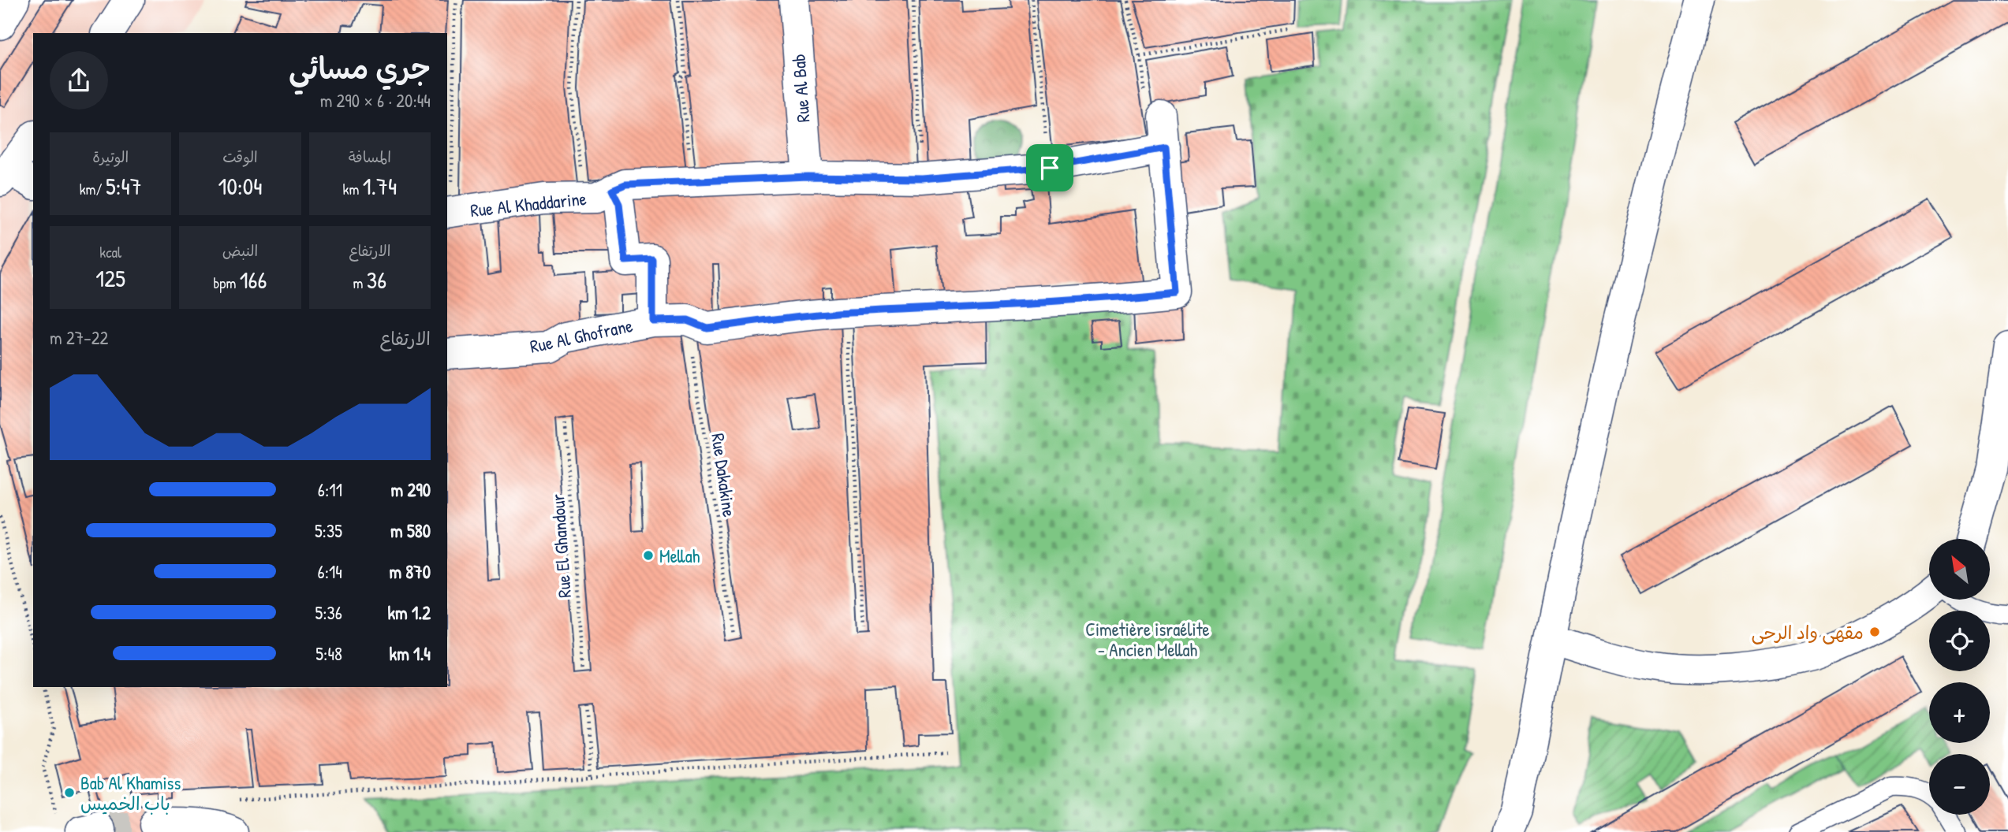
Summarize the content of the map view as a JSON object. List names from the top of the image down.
{
  "streets": {
    "street": ["Rue Al Bab", "Rue Al Khaddarine", "Rue Al Ghofrane"],
    "path": ["Rue Dakakine", "Rue El Ghandour"]
  },
  "crossings": [
    ["Rue Al Bab", "Rue Al Khaddarine"],
    ["Rue Al Khaddarine", "Rue Al Ghofrane"],
    ["Rue Al Ghofrane", "Rue Dakakine"]
  ],
  "parks": ["Cimetière israélite - Ancien Mellah"],
  "places": ["Mellah", "مقهى واد الرحى", "Bab Al Khamiss باب الخميس"],
  "north": "top left",
  "page": {
    "heading": ["جري مسائي", "20:44 · 6 × 290 m"],
    "stats": [
      ["المسافة", "1.74 km"],
      ["الوقت", "10:04"],
      ["الوتيرة", "5:47 /km"],
      ["الارتفاع", "36 m"],
      ["النبض", "166 bpm"],
      ["kcal", "125"]
    ],
    "chart": ["الارتفاع", "22–27 m"],
    "list": [
      {
        "name": "290 m",
        "note": "6:11"
      },
      {
        "name": "580 m",
        "note": "5:35"
      },
      {
        "name": "870 m",
        "note": "6:14"
      },
      {
        "name": "1.2 km",
        "note": "5:36"
      },
      {
        "name": "1.4 km",
        "note": "5:48"
      }
    ],
    "map_buttons": ["+", "−"]
  }
}
